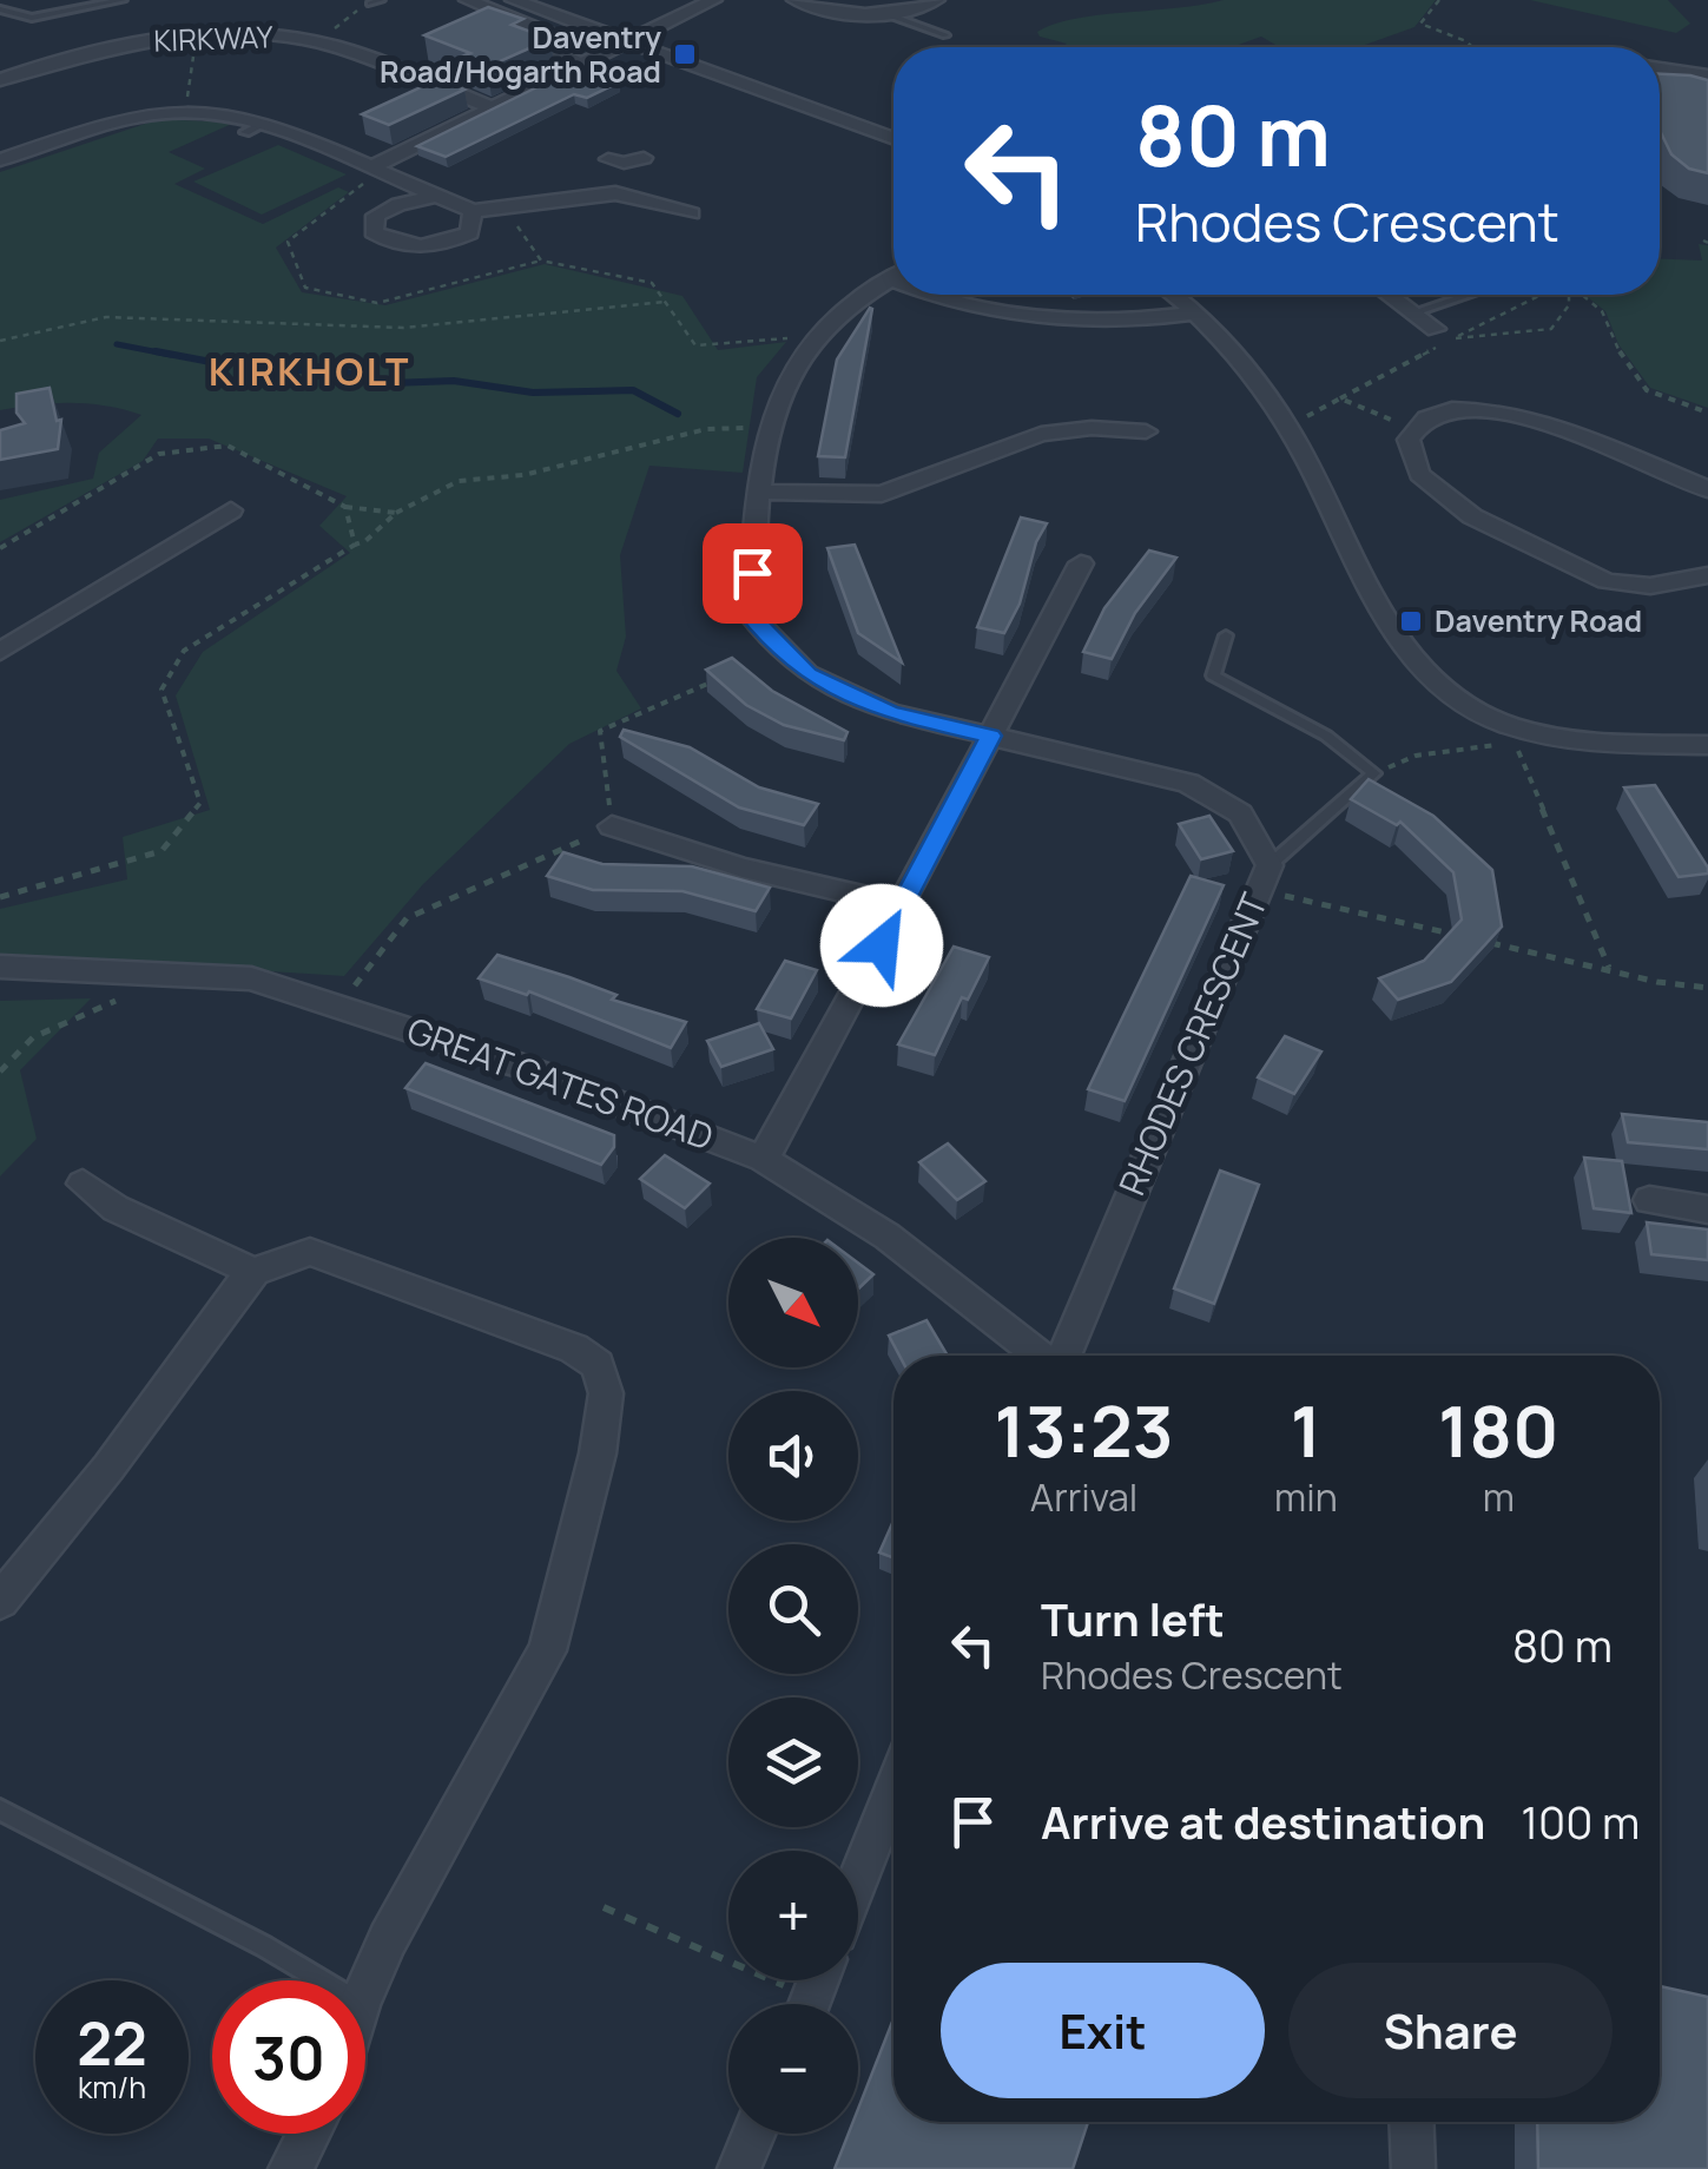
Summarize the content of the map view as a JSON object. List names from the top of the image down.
{
  "streets": {
    "street": ["KIRKWAY", "RHODES CRESCENT", "GREAT GATES ROAD"]
  },
  "districts": ["KIRKHOLT"],
  "places": {
    "transit": ["Daventry Road/Hogarth Road", "Daventry Road"]
  },
  "north": "bottom right",
  "page": {
    "turn": ["80 m", "Rhodes Crescent"],
    "map_buttons": ["+", "−"],
    "eta": [
      "13:23",
      "Arrival",
      "1",
      "min",
      "180",
      "m"
    ],
    "list": [
      {
        "name": "Turn left",
        "note": "Rhodes Crescent",
        "value": "80 m"
      },
      {
        "name": "Arrive at destination",
        "value": "100 m"
      }
    ],
    "buttons": ["Exit", "Share"],
    "speed": "22 km/h",
    "limit": "30"
  }
}
